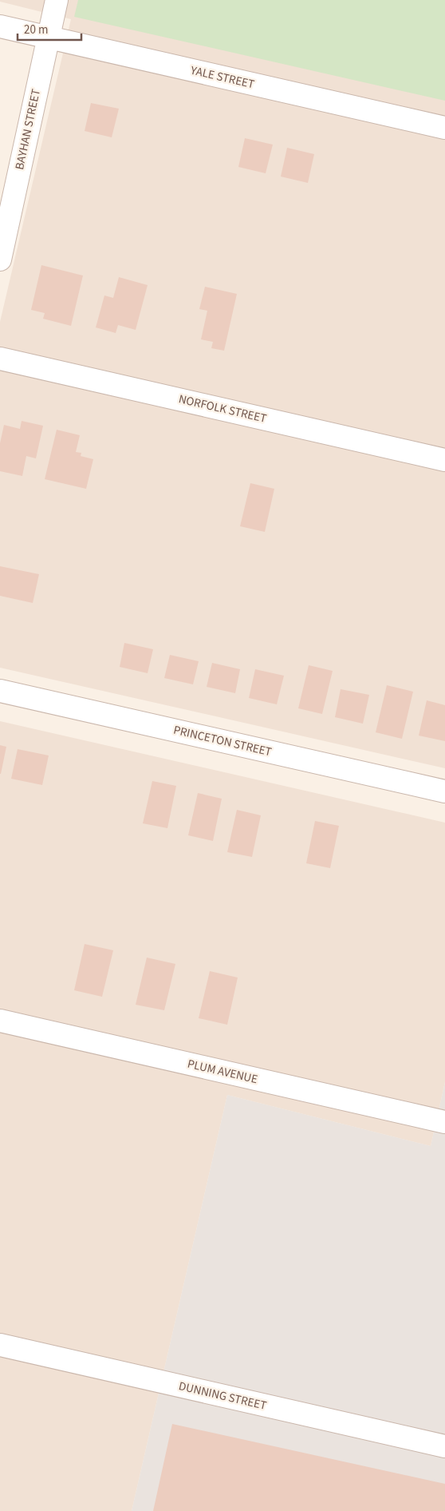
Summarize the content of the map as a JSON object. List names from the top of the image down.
{
  "streets": {
    "street": [
      "YALE STREET",
      "BAYHAN STREET",
      "NORFOLK STREET",
      "PRINCETON STREET",
      "PLUM AVENUE",
      "DUNNING STREET"
    ]
  },
  "crossings": [
    ["YALE STREET", "BAYHAN STREET"]
  ],
  "scale_bar": "20 m"
}
